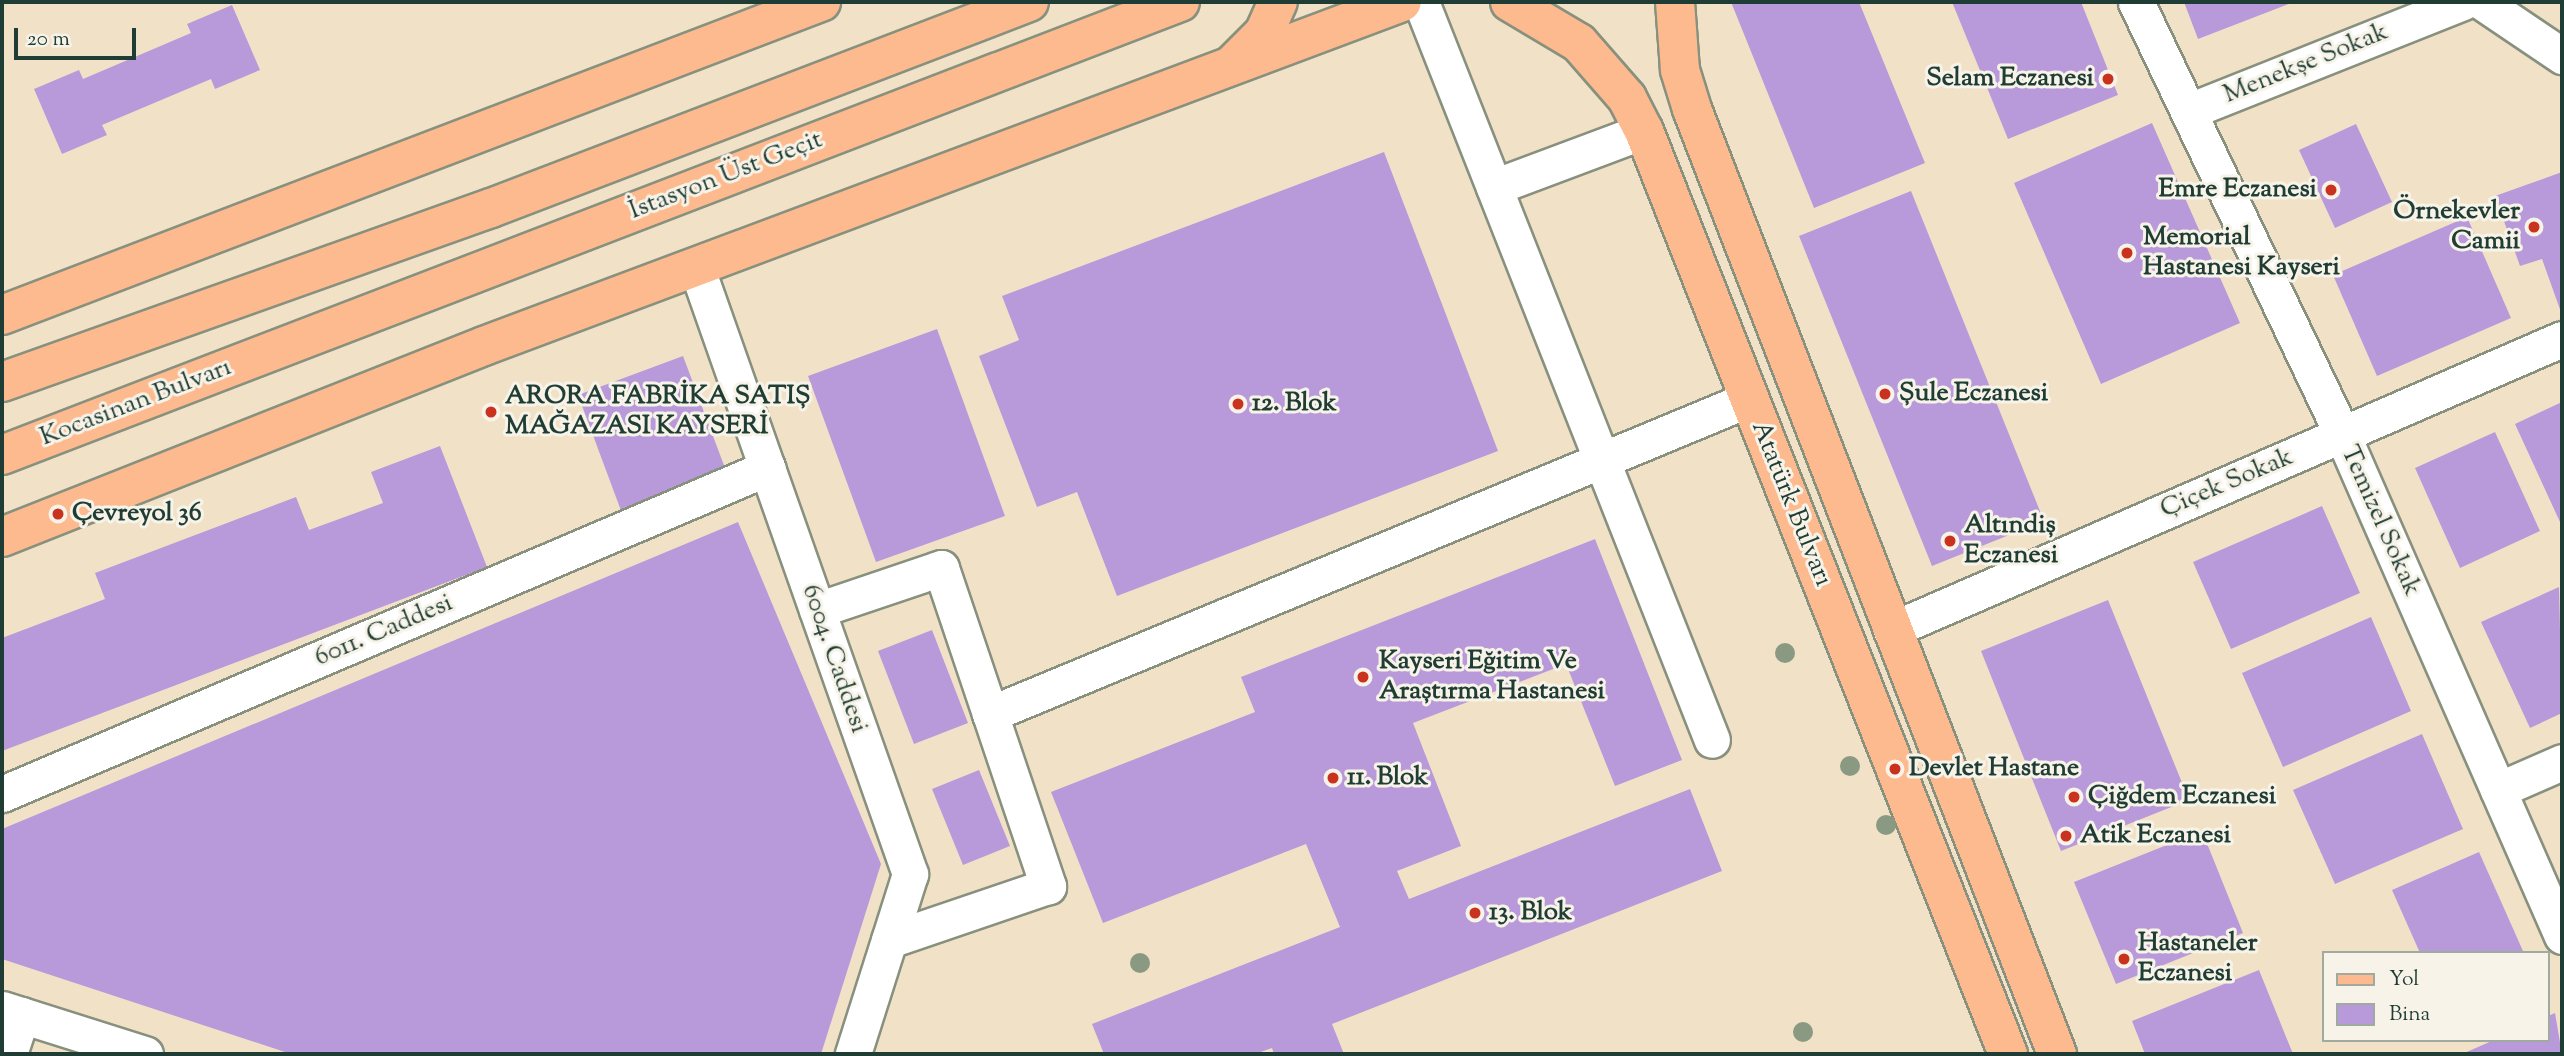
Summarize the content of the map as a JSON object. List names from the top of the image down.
{
  "streets": {
    "main road": ["İstasyon Üst Geçit", "Kocasinan Bulvarı", "Atatürk Bulvarı"],
    "street": [
      "Menekşe Sokak",
      "Çiçek Sokak",
      "Temizel Sokak",
      "6011. Caddesi",
      "6004. Caddesi"
    ]
  },
  "crossings": [
    ["Menekşe Sokak", "Temizel Sokak"],
    ["İstasyon Üst Geçit", "Kocasinan Bulvarı"],
    ["Çiçek Sokak", "Atatürk Bulvarı"],
    ["Çiçek Sokak", "Temizel Sokak"],
    ["6011. Caddesi", "6004. Caddesi"]
  ],
  "places": [
    "Selam Eczanesi",
    "Emre Eczanesi",
    "Örnekevler Camii",
    "Memorial Hastanesi Kayseri",
    "Şule Eczanesi",
    "12. Blok",
    "ARORA FABRİKA SATIŞ MAĞAZASI KAYSERİ",
    "Çevreyol 36",
    "Altındiş Eczanesi",
    "Kayseri Eğitim Ve Araştırma Hastanesi",
    "Devlet Hastane",
    "11. Blok",
    "Çiğdem Eczanesi",
    "Atik Eczanesi",
    "13. Blok",
    "Hastaneler Eczanesi"
  ],
  "legend": ["Yol", "Bina"],
  "scale_bar": "20 m"
}
